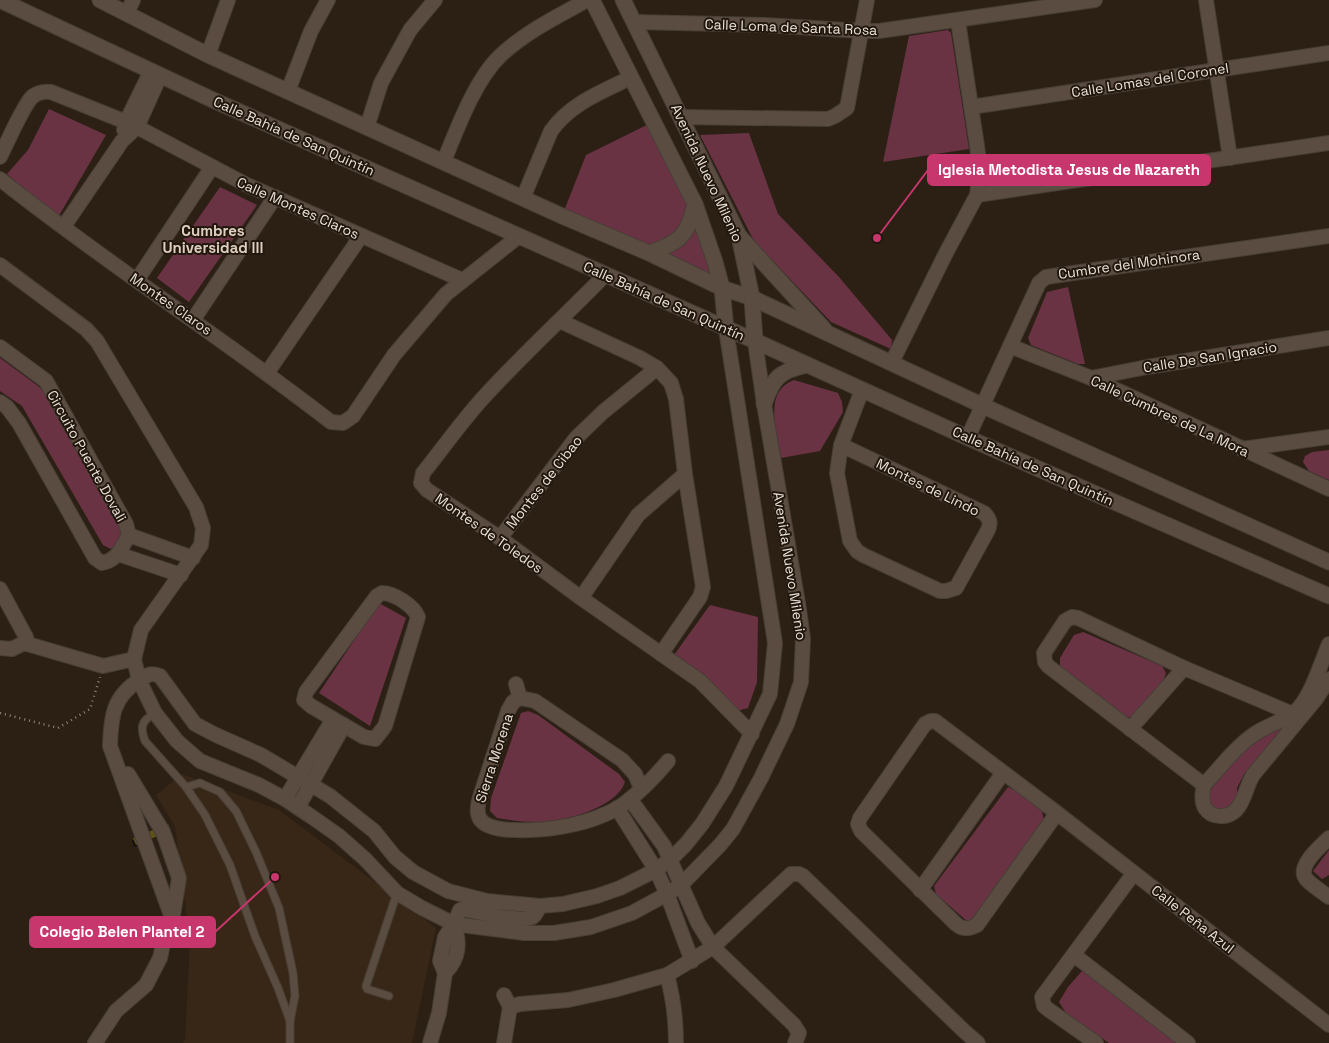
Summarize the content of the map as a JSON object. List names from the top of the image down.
{
  "streets": {
    "street": [
      "Calle Loma de Santa Rosa",
      "Calle Lomas del Coronel",
      "Calle Bahía de San Quintín",
      "Avenida Nuevo Milenio",
      "Calle Montes Claros",
      "Cumbre del Mohinora",
      "Montes Claros",
      "Calle De San Ignacio",
      "Calle Cumbres de La Mora",
      "Circuito Puente Dovali",
      "Montes de Cibao",
      "Montes de Lindo",
      "Montes de Toledos",
      "Sierra Morena",
      "Calle Peña Azul"
    ]
  },
  "crossings": [
    ["Calle Loma de Santa Rosa", "Avenida Nuevo Milenio"],
    ["Calle Bahía de San Quintín", "Avenida Nuevo Milenio"],
    ["Calle Bahía de San Quintín", "Cumbre del Mohinora"],
    ["Calle Bahía de San Quintín", "Montes de Lindo"],
    ["Calle Bahía de San Quintín", "Montes de Toledos"],
    ["Avenida Nuevo Milenio", "Montes de Toledos"],
    ["Calle Montes Claros", "Montes Claros"],
    ["Cumbre del Mohinora", "Calle Cumbres de La Mora"],
    ["Calle De San Ignacio", "Calle Cumbres de La Mora"],
    ["Montes de Cibao", "Montes de Toledos"]
  ],
  "districts": ["Cumbres Universidad lll"],
  "places": ["Iglesia Metodista Jesus de Nazareth", "Colegio Belen Plantel 2"]
}
